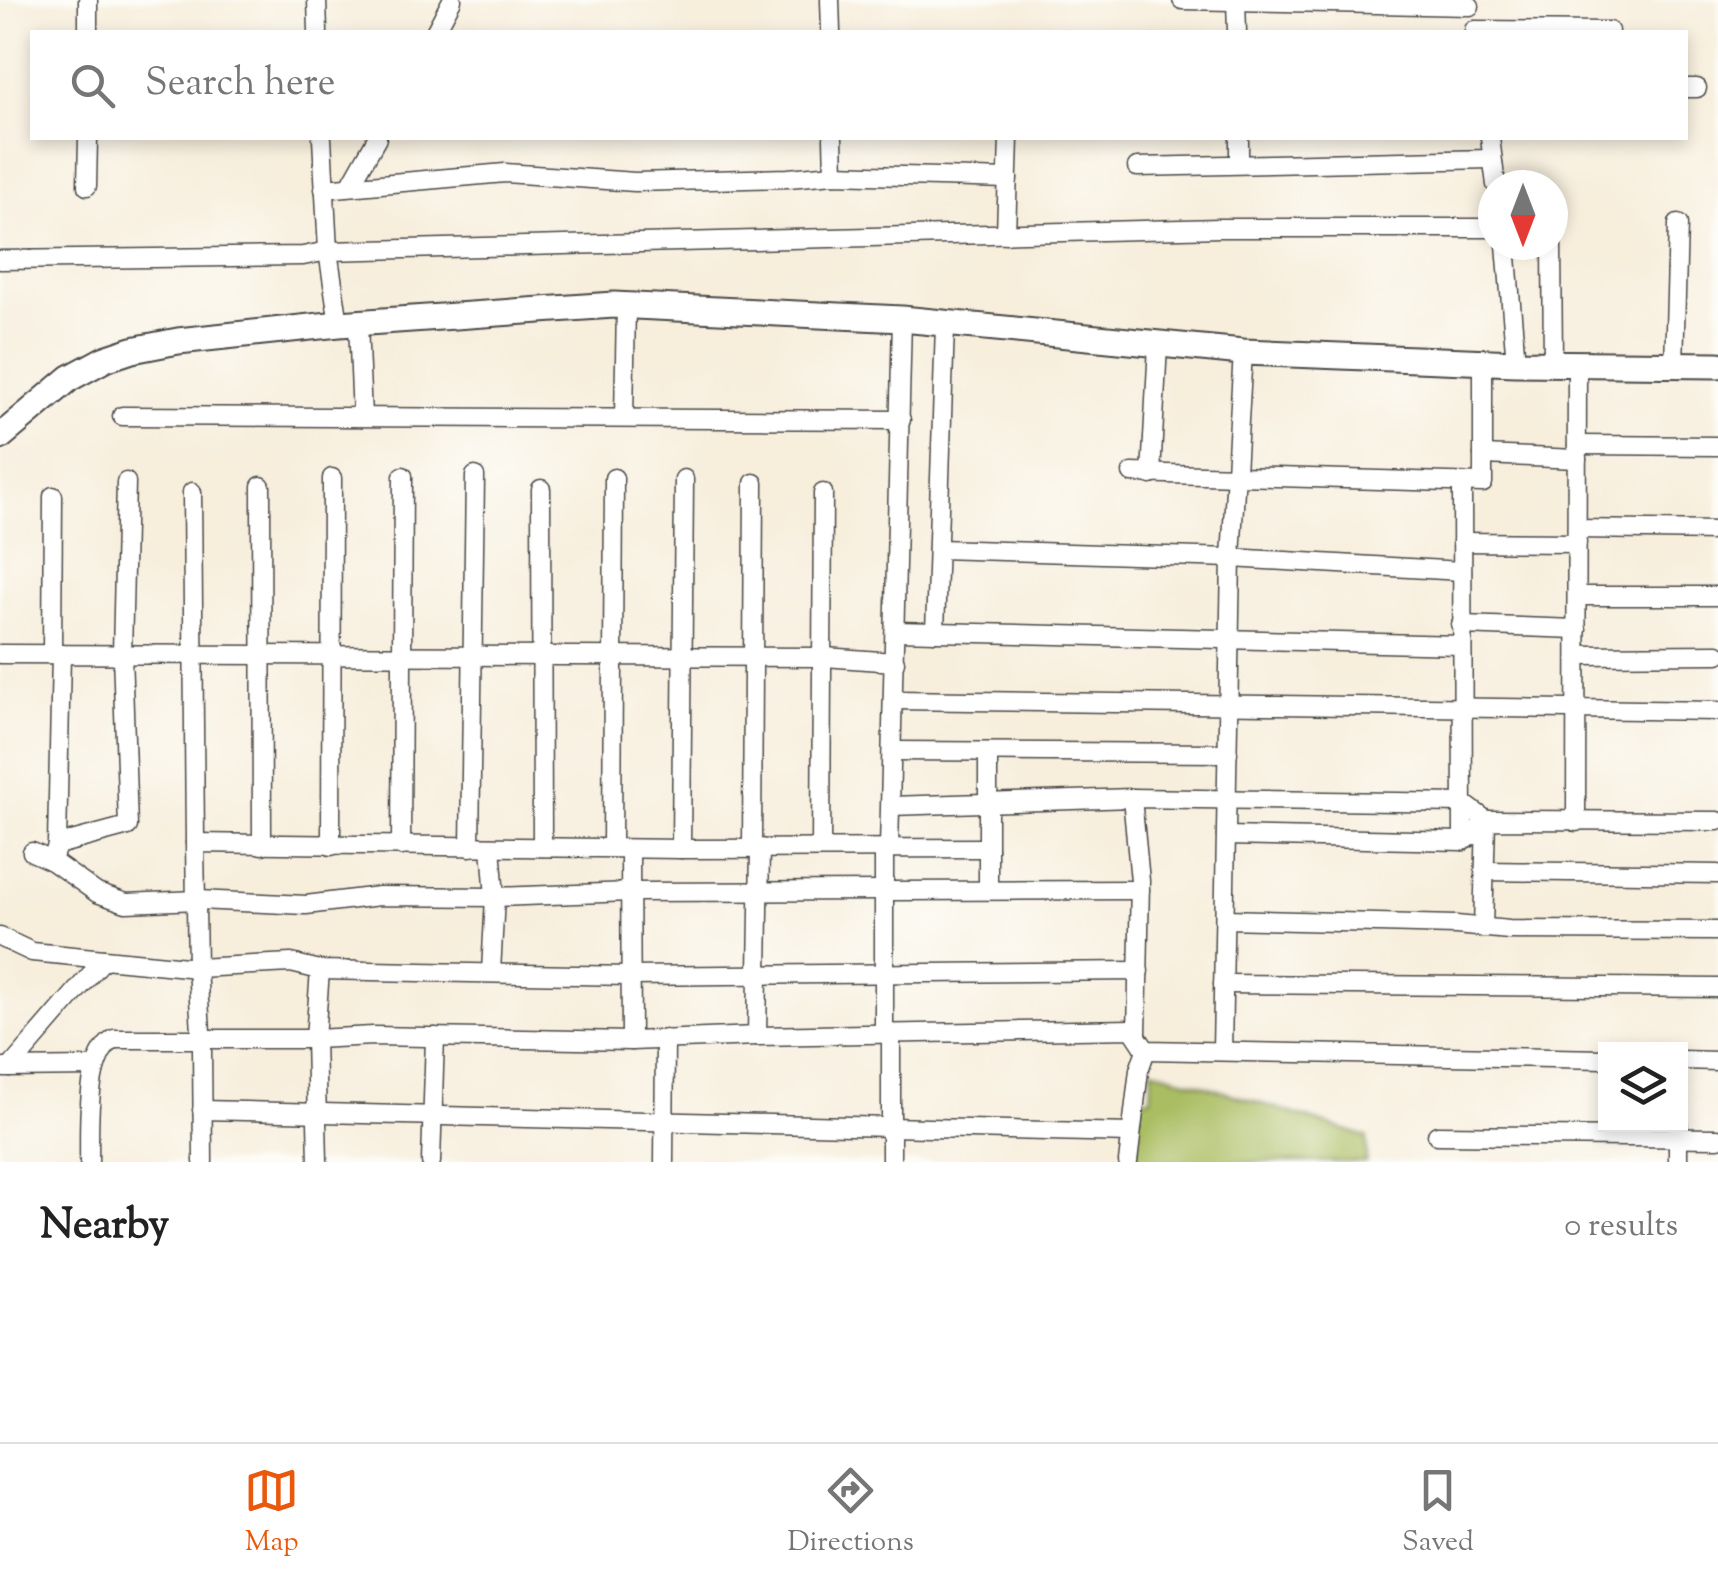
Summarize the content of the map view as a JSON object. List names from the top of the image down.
{
  "north": "bottom",
  "page": {
    "search": "Search here",
    "heading": ["Nearby", "0 results"],
    "nav": ["Map", "Directions", "Saved"]
  }
}
